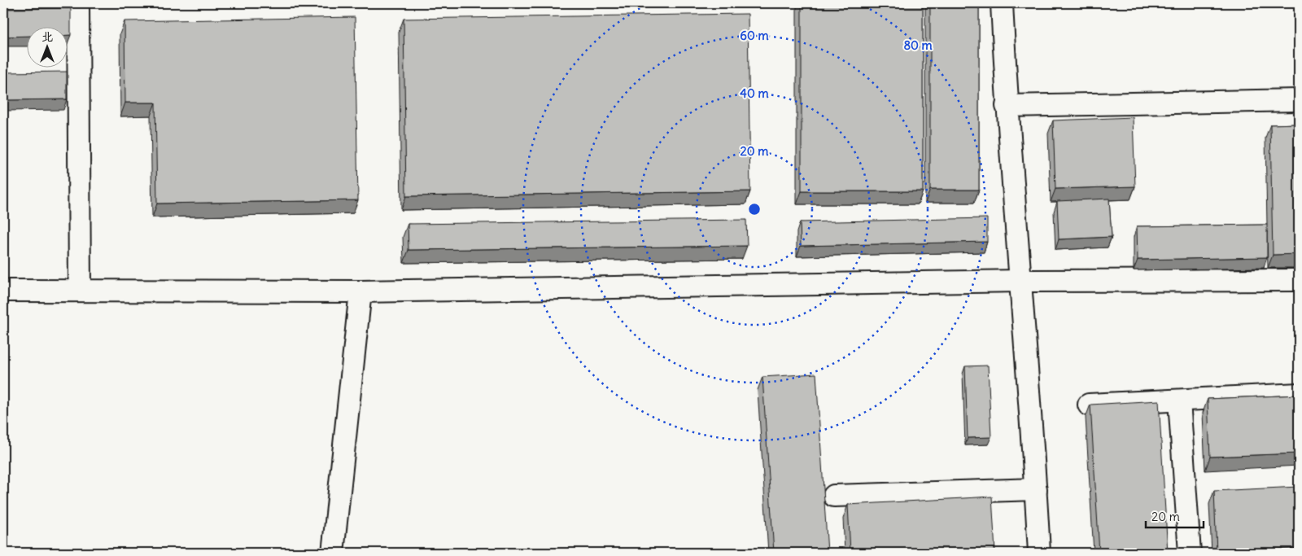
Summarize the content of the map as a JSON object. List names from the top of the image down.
{
  "scale_bar": "20 m",
  "north": "top",
  "rings": [
    "60 m",
    "80 m",
    "40 m",
    "20 m"
  ]
}
